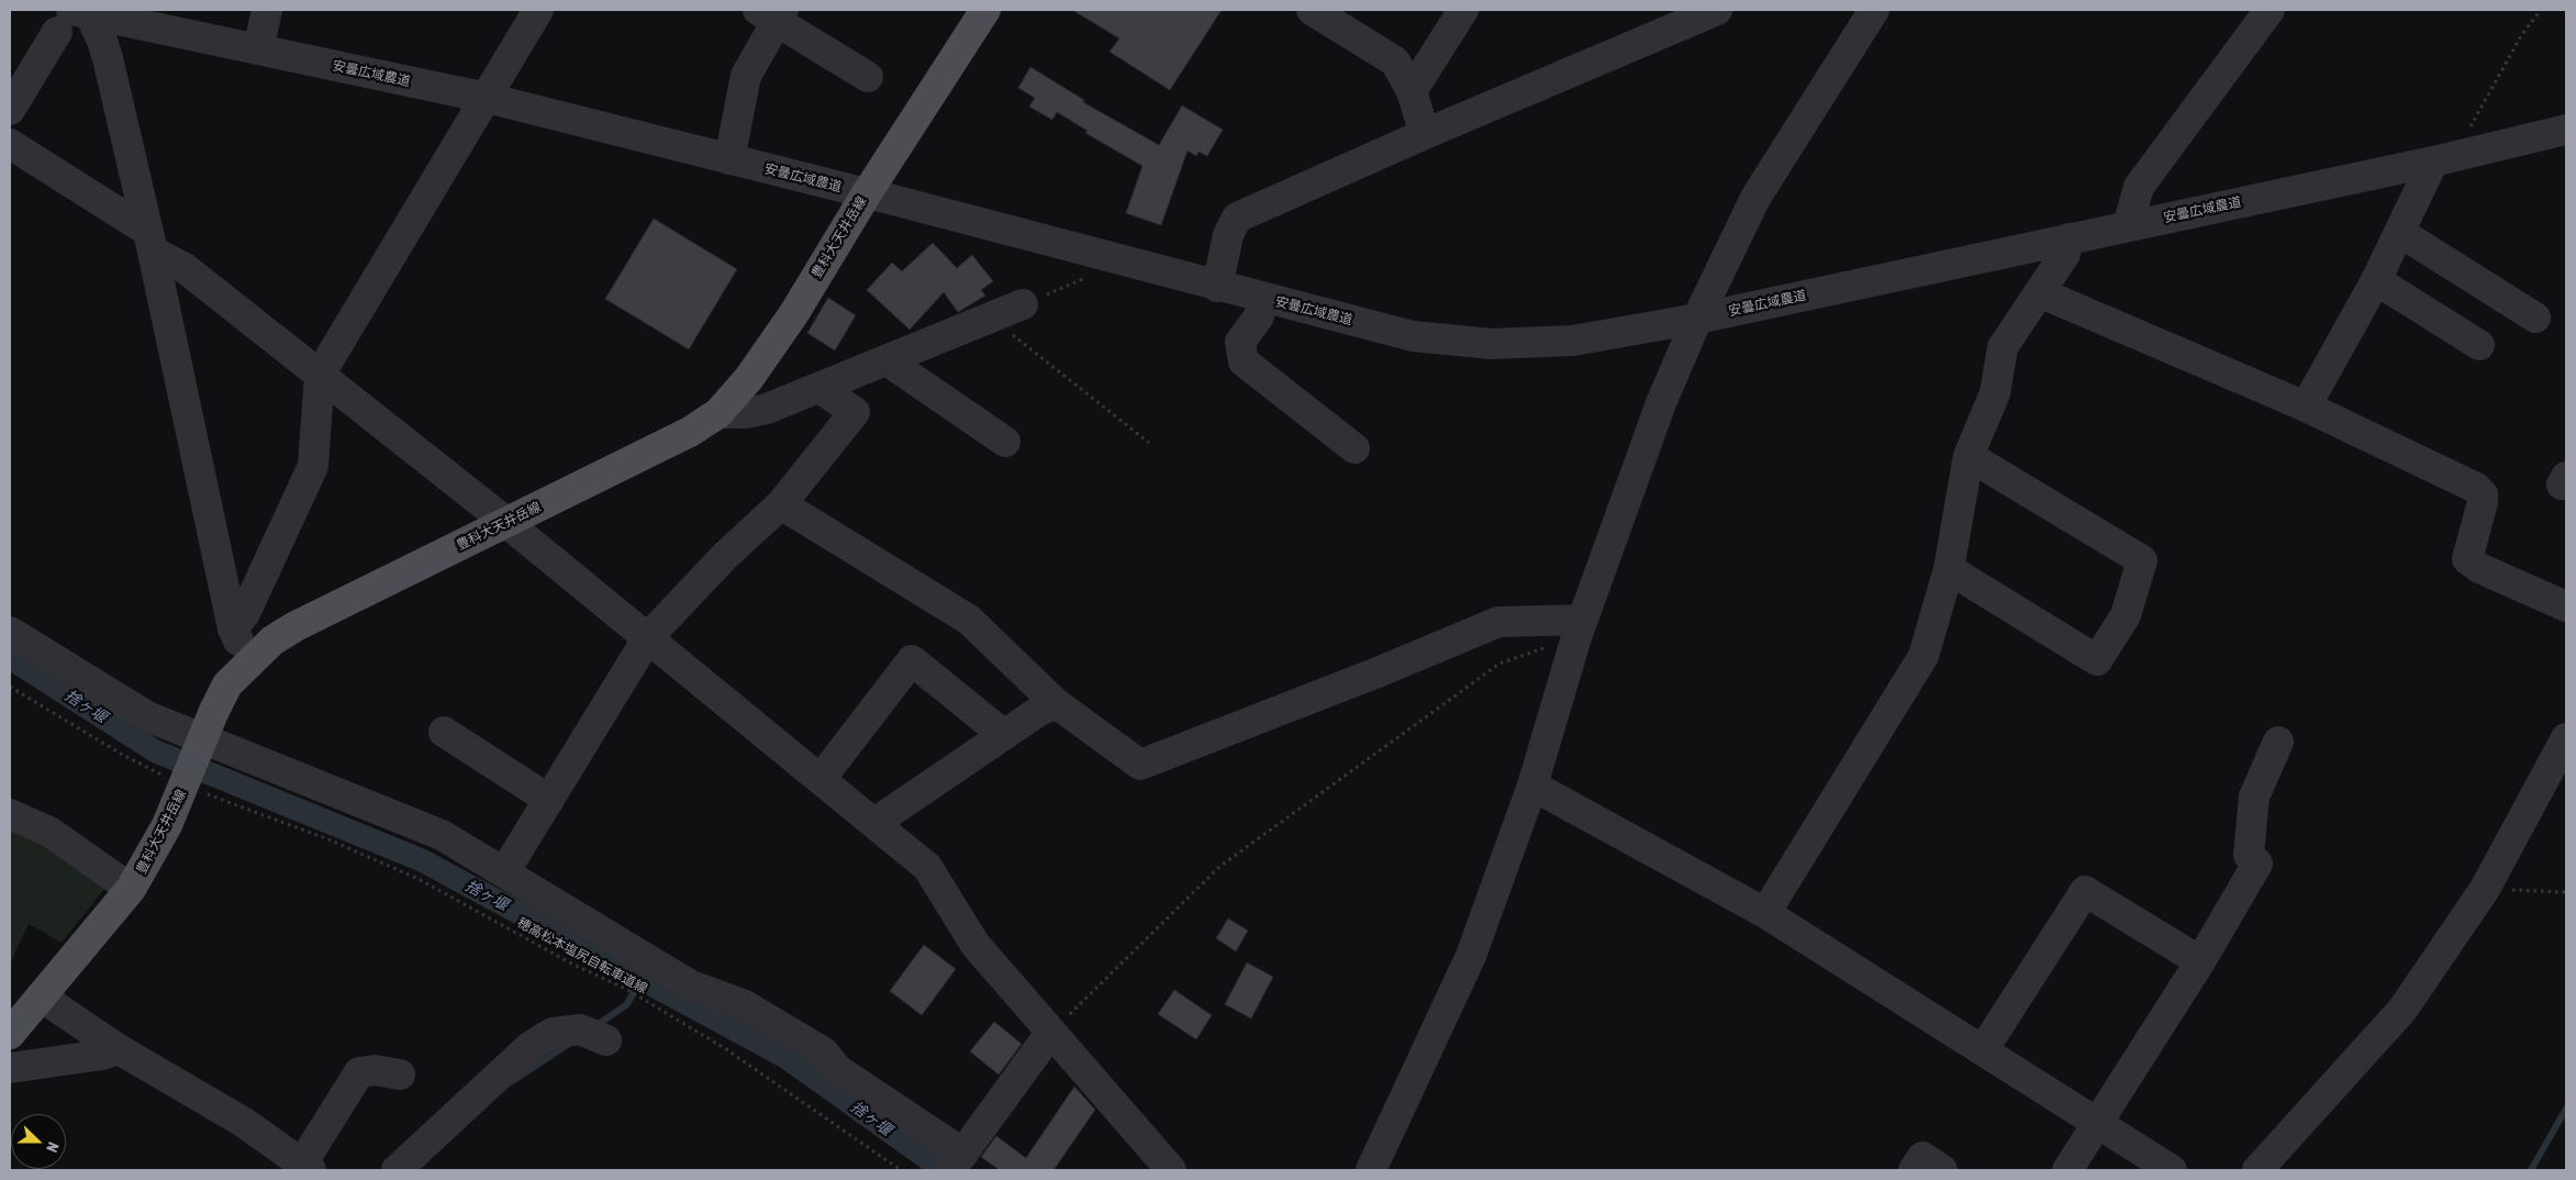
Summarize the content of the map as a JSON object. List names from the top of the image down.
{
  "streets": {
    "main road": ["豊科大天井岳線"],
    "street": ["安曇広域農道"],
    "path": ["穂高松本塩尻自転車道線"]
  },
  "crossings": [
    ["安曇広域農道", "豊科大天井岳線"],
    ["豊科大天井岳線", "穂高松本塩尻自転車道線"]
  ],
  "water": ["捨ヶ堰"],
  "north": "right"
}
